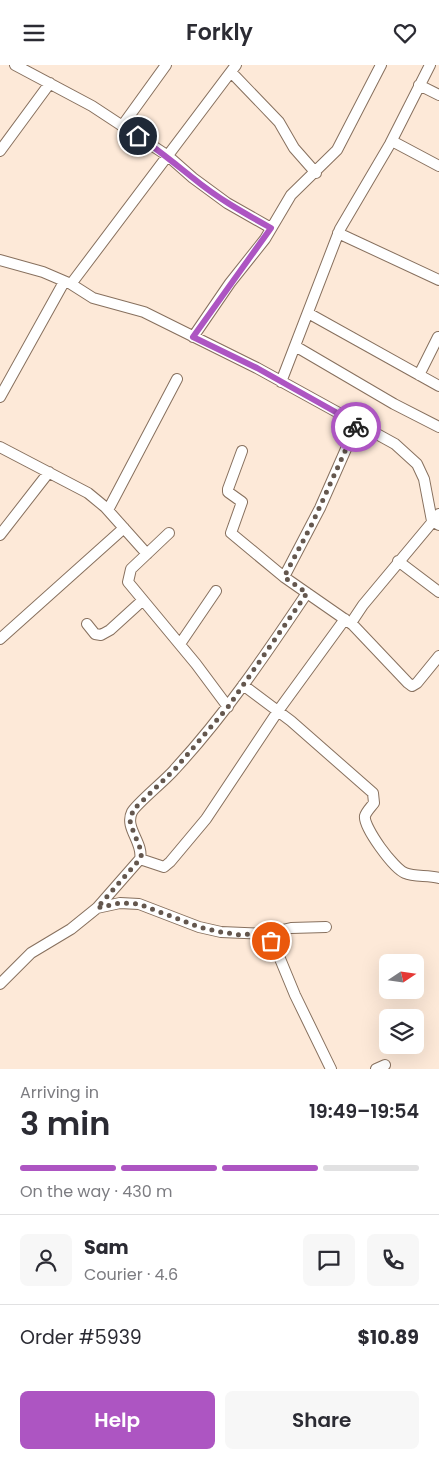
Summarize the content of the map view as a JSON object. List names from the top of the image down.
{
  "north": "right",
  "page": {
    "header": "Forkly",
    "heading": ["3 min", "Arriving in", "19:49–19:54"],
    "panel": [
      "Sam",
      "Courier · 4.6",
      "Order #5939",
      "$10.89"
    ],
    "bar": "On the way · 430 m",
    "buttons": ["Help", "Share"]
  }
}
